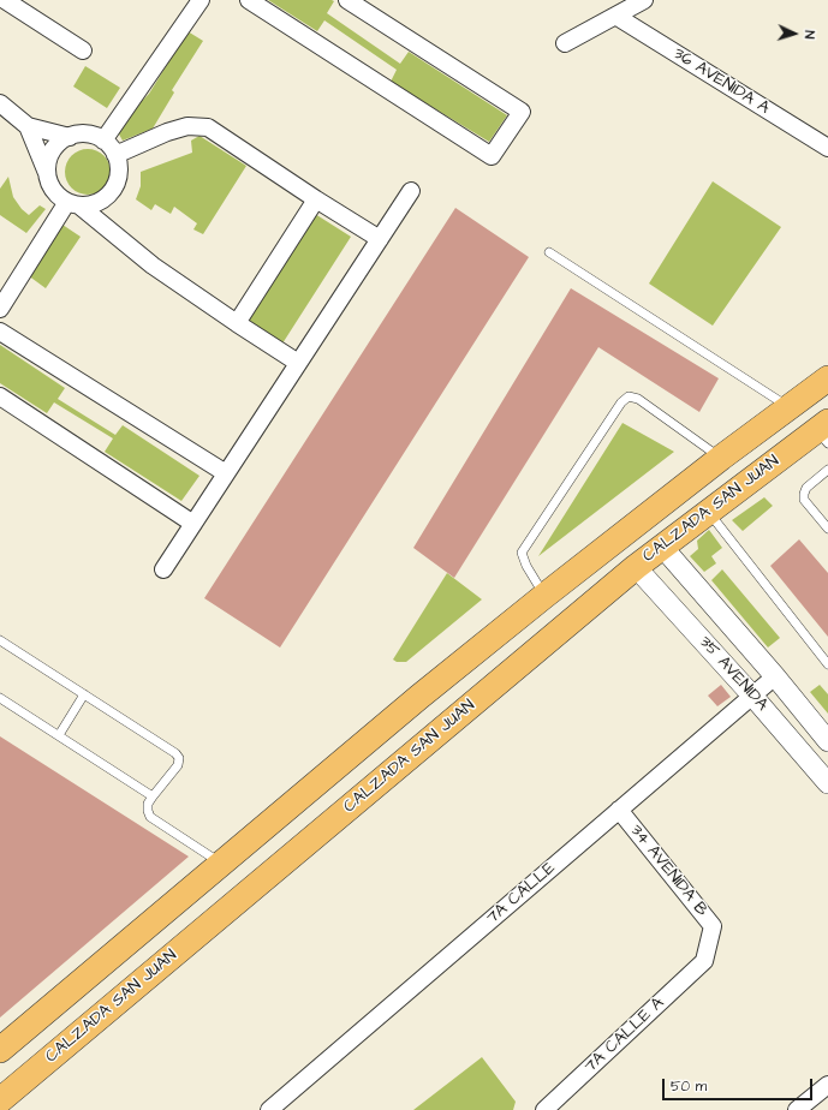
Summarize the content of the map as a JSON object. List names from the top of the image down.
{
  "streets": {
    "main road": ["CALZADA SAN JUAN"],
    "street": [
      "36 AVENIDA A",
      "35 AVENIDA",
      "34 AVENIDA B",
      "7A CALLE",
      "7A CALLE A"
    ]
  },
  "crossings": [
    ["CALZADA SAN JUAN", "35 AVENIDA"],
    ["35 AVENIDA", "7A CALLE"],
    ["34 AVENIDA B", "7A CALLE"],
    ["34 AVENIDA B", "7A CALLE A"]
  ],
  "scale_bar": "50 m",
  "north": "right"
}
